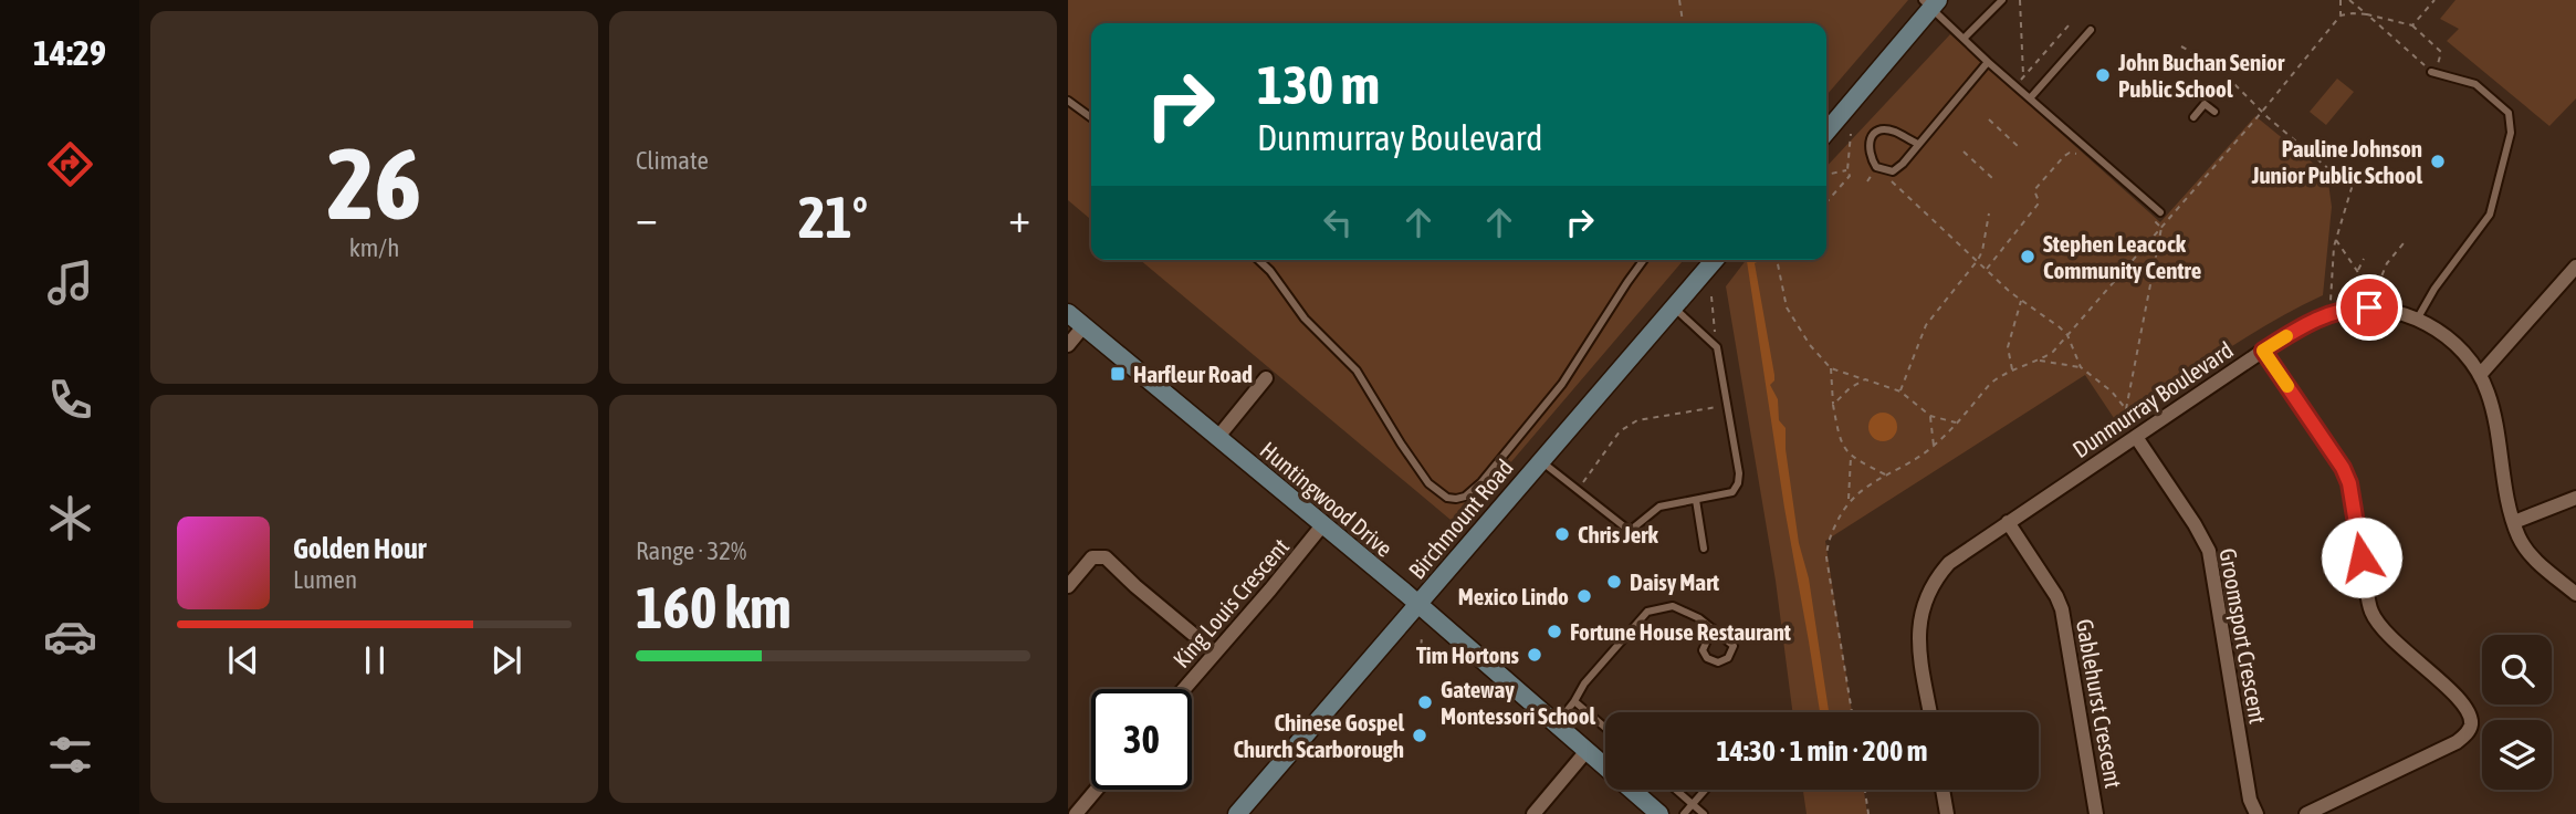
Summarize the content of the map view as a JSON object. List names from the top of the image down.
{
  "streets": {
    "main road": ["Huntingwood Drive", "Birchmount Road"],
    "street": [
      "Dunmurray Boulevard",
      "King Louis Crescent",
      "Groomsport Crescent",
      "Gablehurst Crescent"
    ]
  },
  "crossings": [
    ["Dunmurray Boulevard", "Groomsport Crescent"],
    ["Dunmurray Boulevard", "Gablehurst Crescent"],
    ["Huntingwood Drive", "Birchmount Road"],
    ["Huntingwood Drive", "King Louis Crescent"]
  ],
  "places": {
    "other": [
      "John Buchan Senior Public School",
      "Pauline Johnson Junior Public School",
      "Stephen Leacock Community Centre",
      "Chris Jerk",
      "Daisy Mart",
      "Mexico Lindo",
      "Fortune House Restaurant",
      "Tim Hortons",
      "Gateway Montessori School",
      "Chinese Gospel Church Scarborough"
    ],
    "transit": ["Harfleur Road"]
  },
  "page": {
    "tabs": "14:29",
    "tile": [
      ["26", "km/h"],
      "Climate",
      ["Range · 32%", "160 km"]
    ],
    "turn": ["130 m", "Dunmurray Boulevard"],
    "heat": ["−", "21°", "+"],
    "song": ["Golden Hour", "Lumen"],
    "limit": "30",
    "trip": "14:30 · 1 min · 200 m"
  }
}
